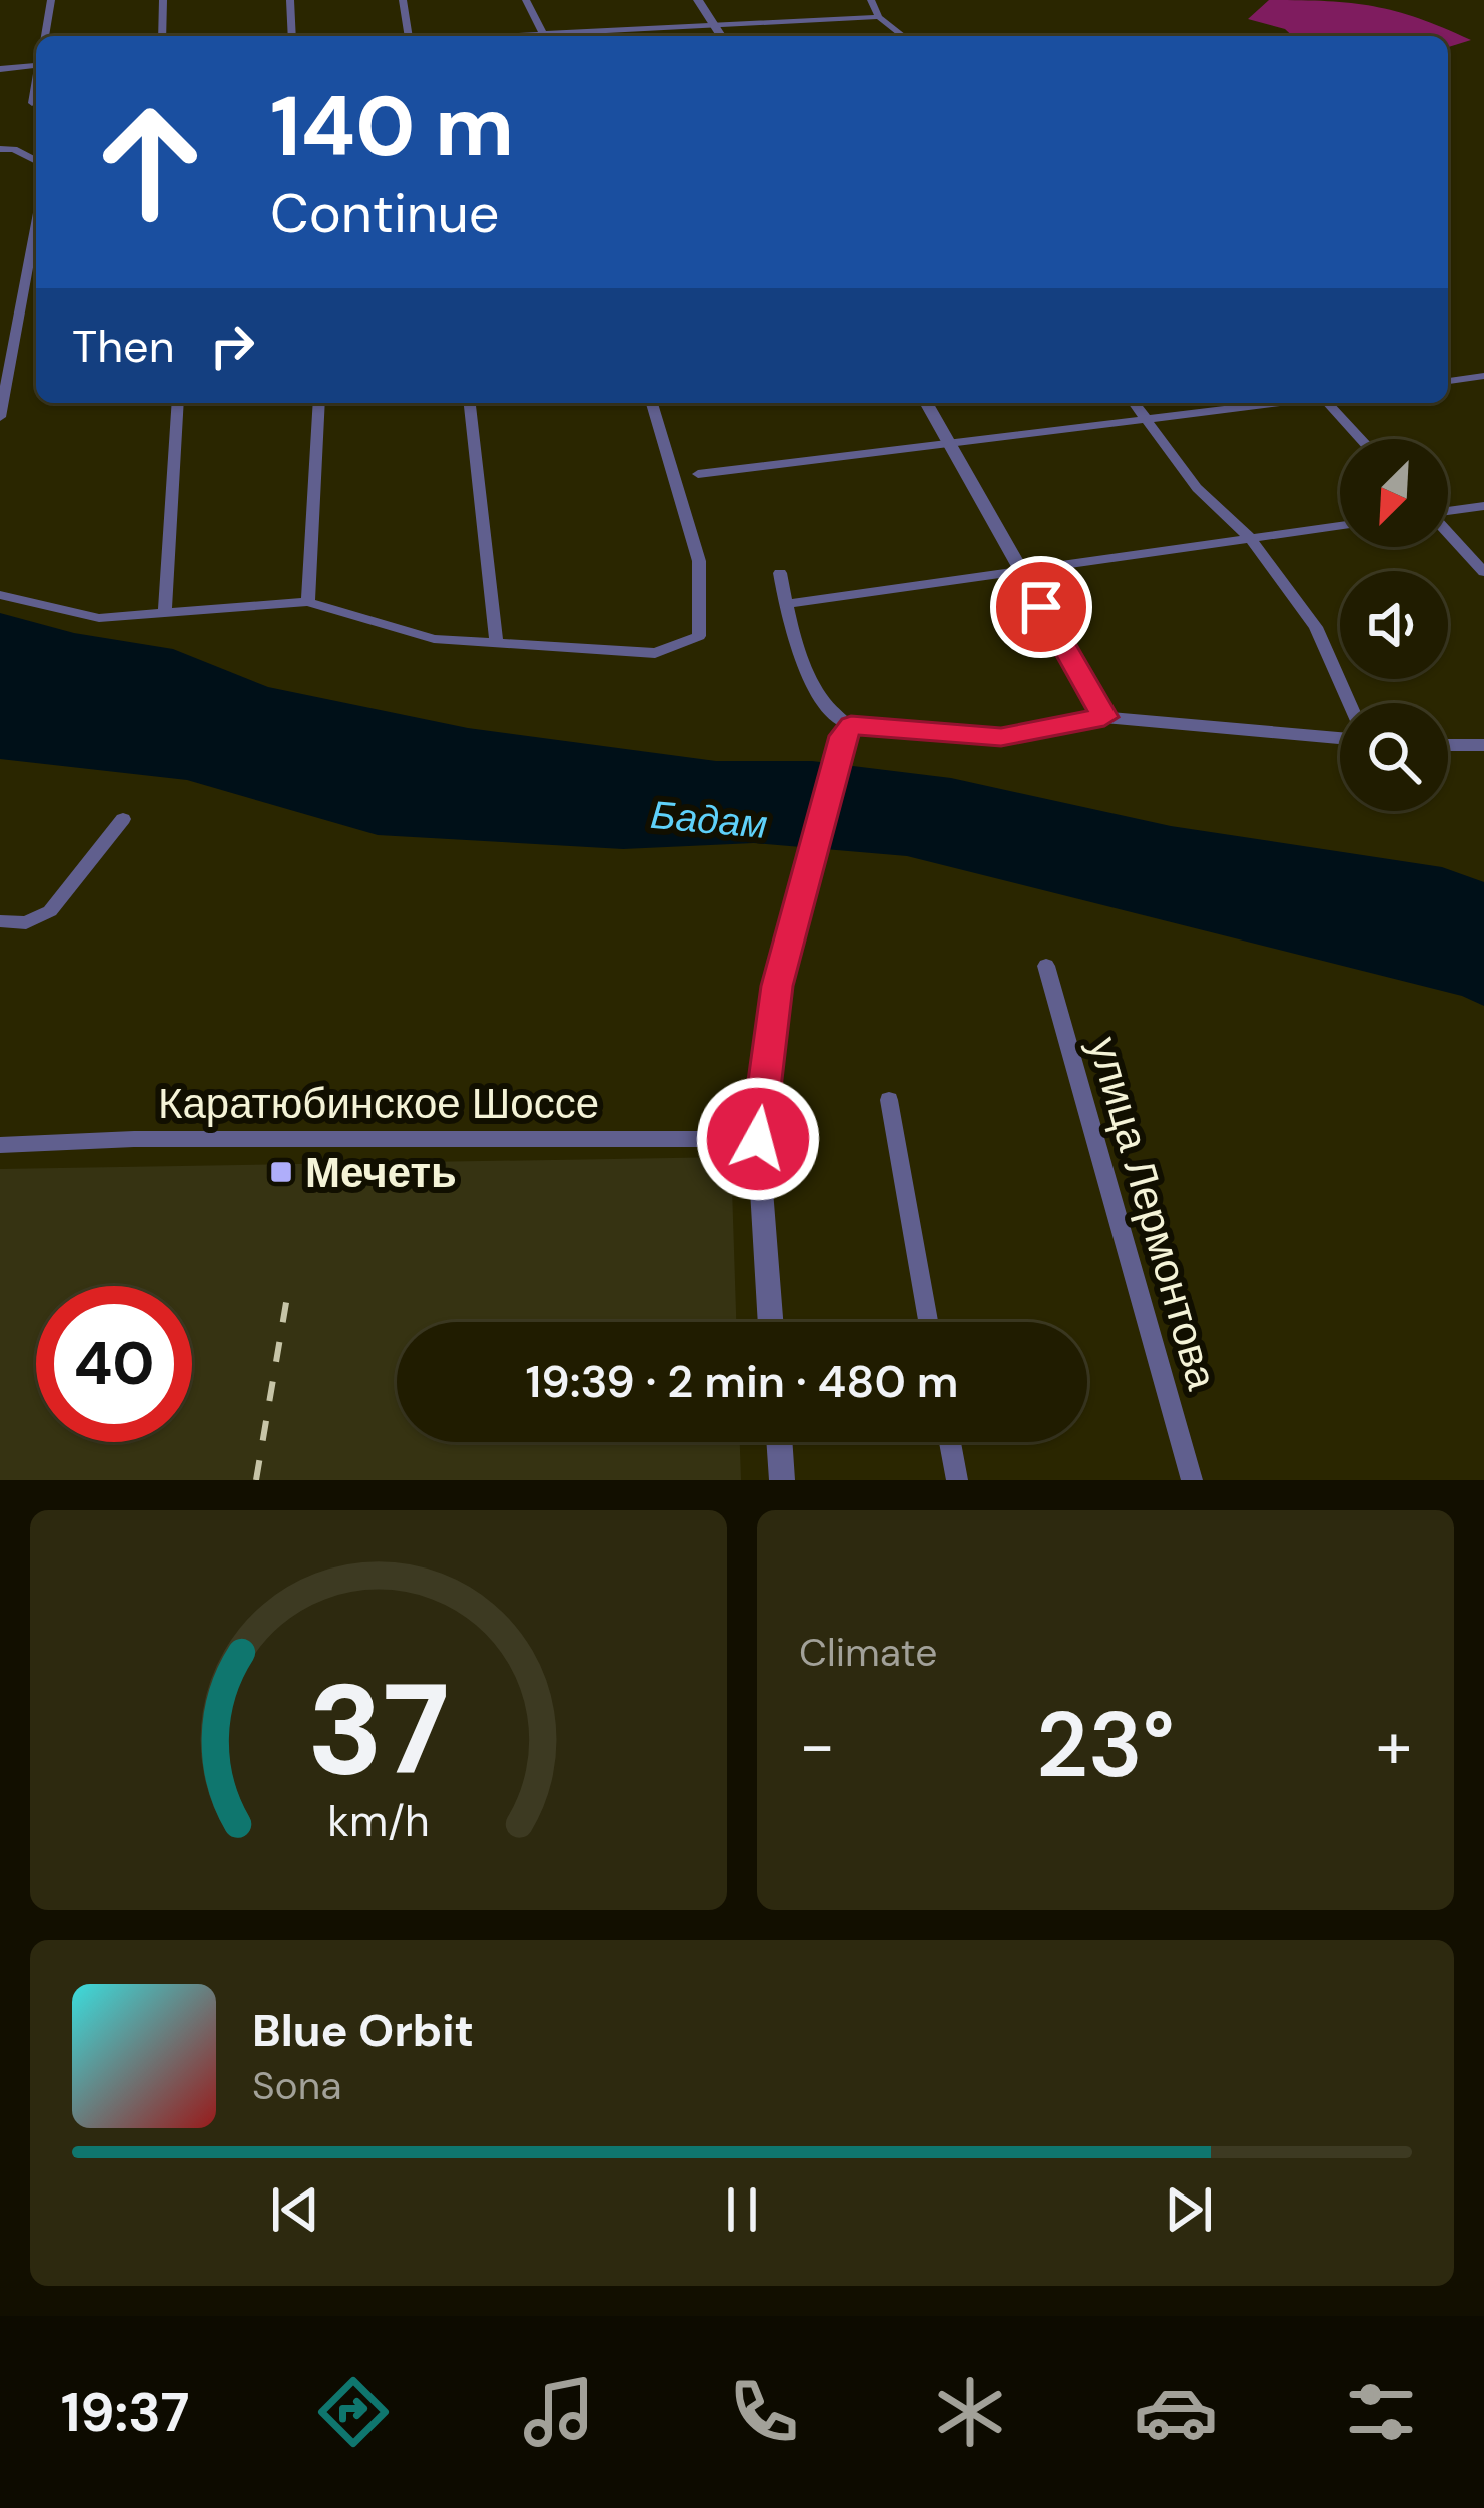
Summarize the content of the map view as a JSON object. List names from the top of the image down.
{
  "streets": {
    "street": ["Каратюбинское Шоссе", "улица Лермонтова"]
  },
  "water": ["Бадам"],
  "places": {
    "transit": ["Мечеть"]
  },
  "north": "bottom left",
  "page": {
    "turn": ["140 m", "Continue"],
    "then": "Then",
    "limit": "40",
    "trip": "19:39 · 2 min · 480 m",
    "tile": "Climate",
    "heat": ["−", "23°", "+"],
    "song": ["Blue Orbit", "Sona"],
    "tabs": "19:37",
    "gauge": ["37", "km/h"]
  }
}
